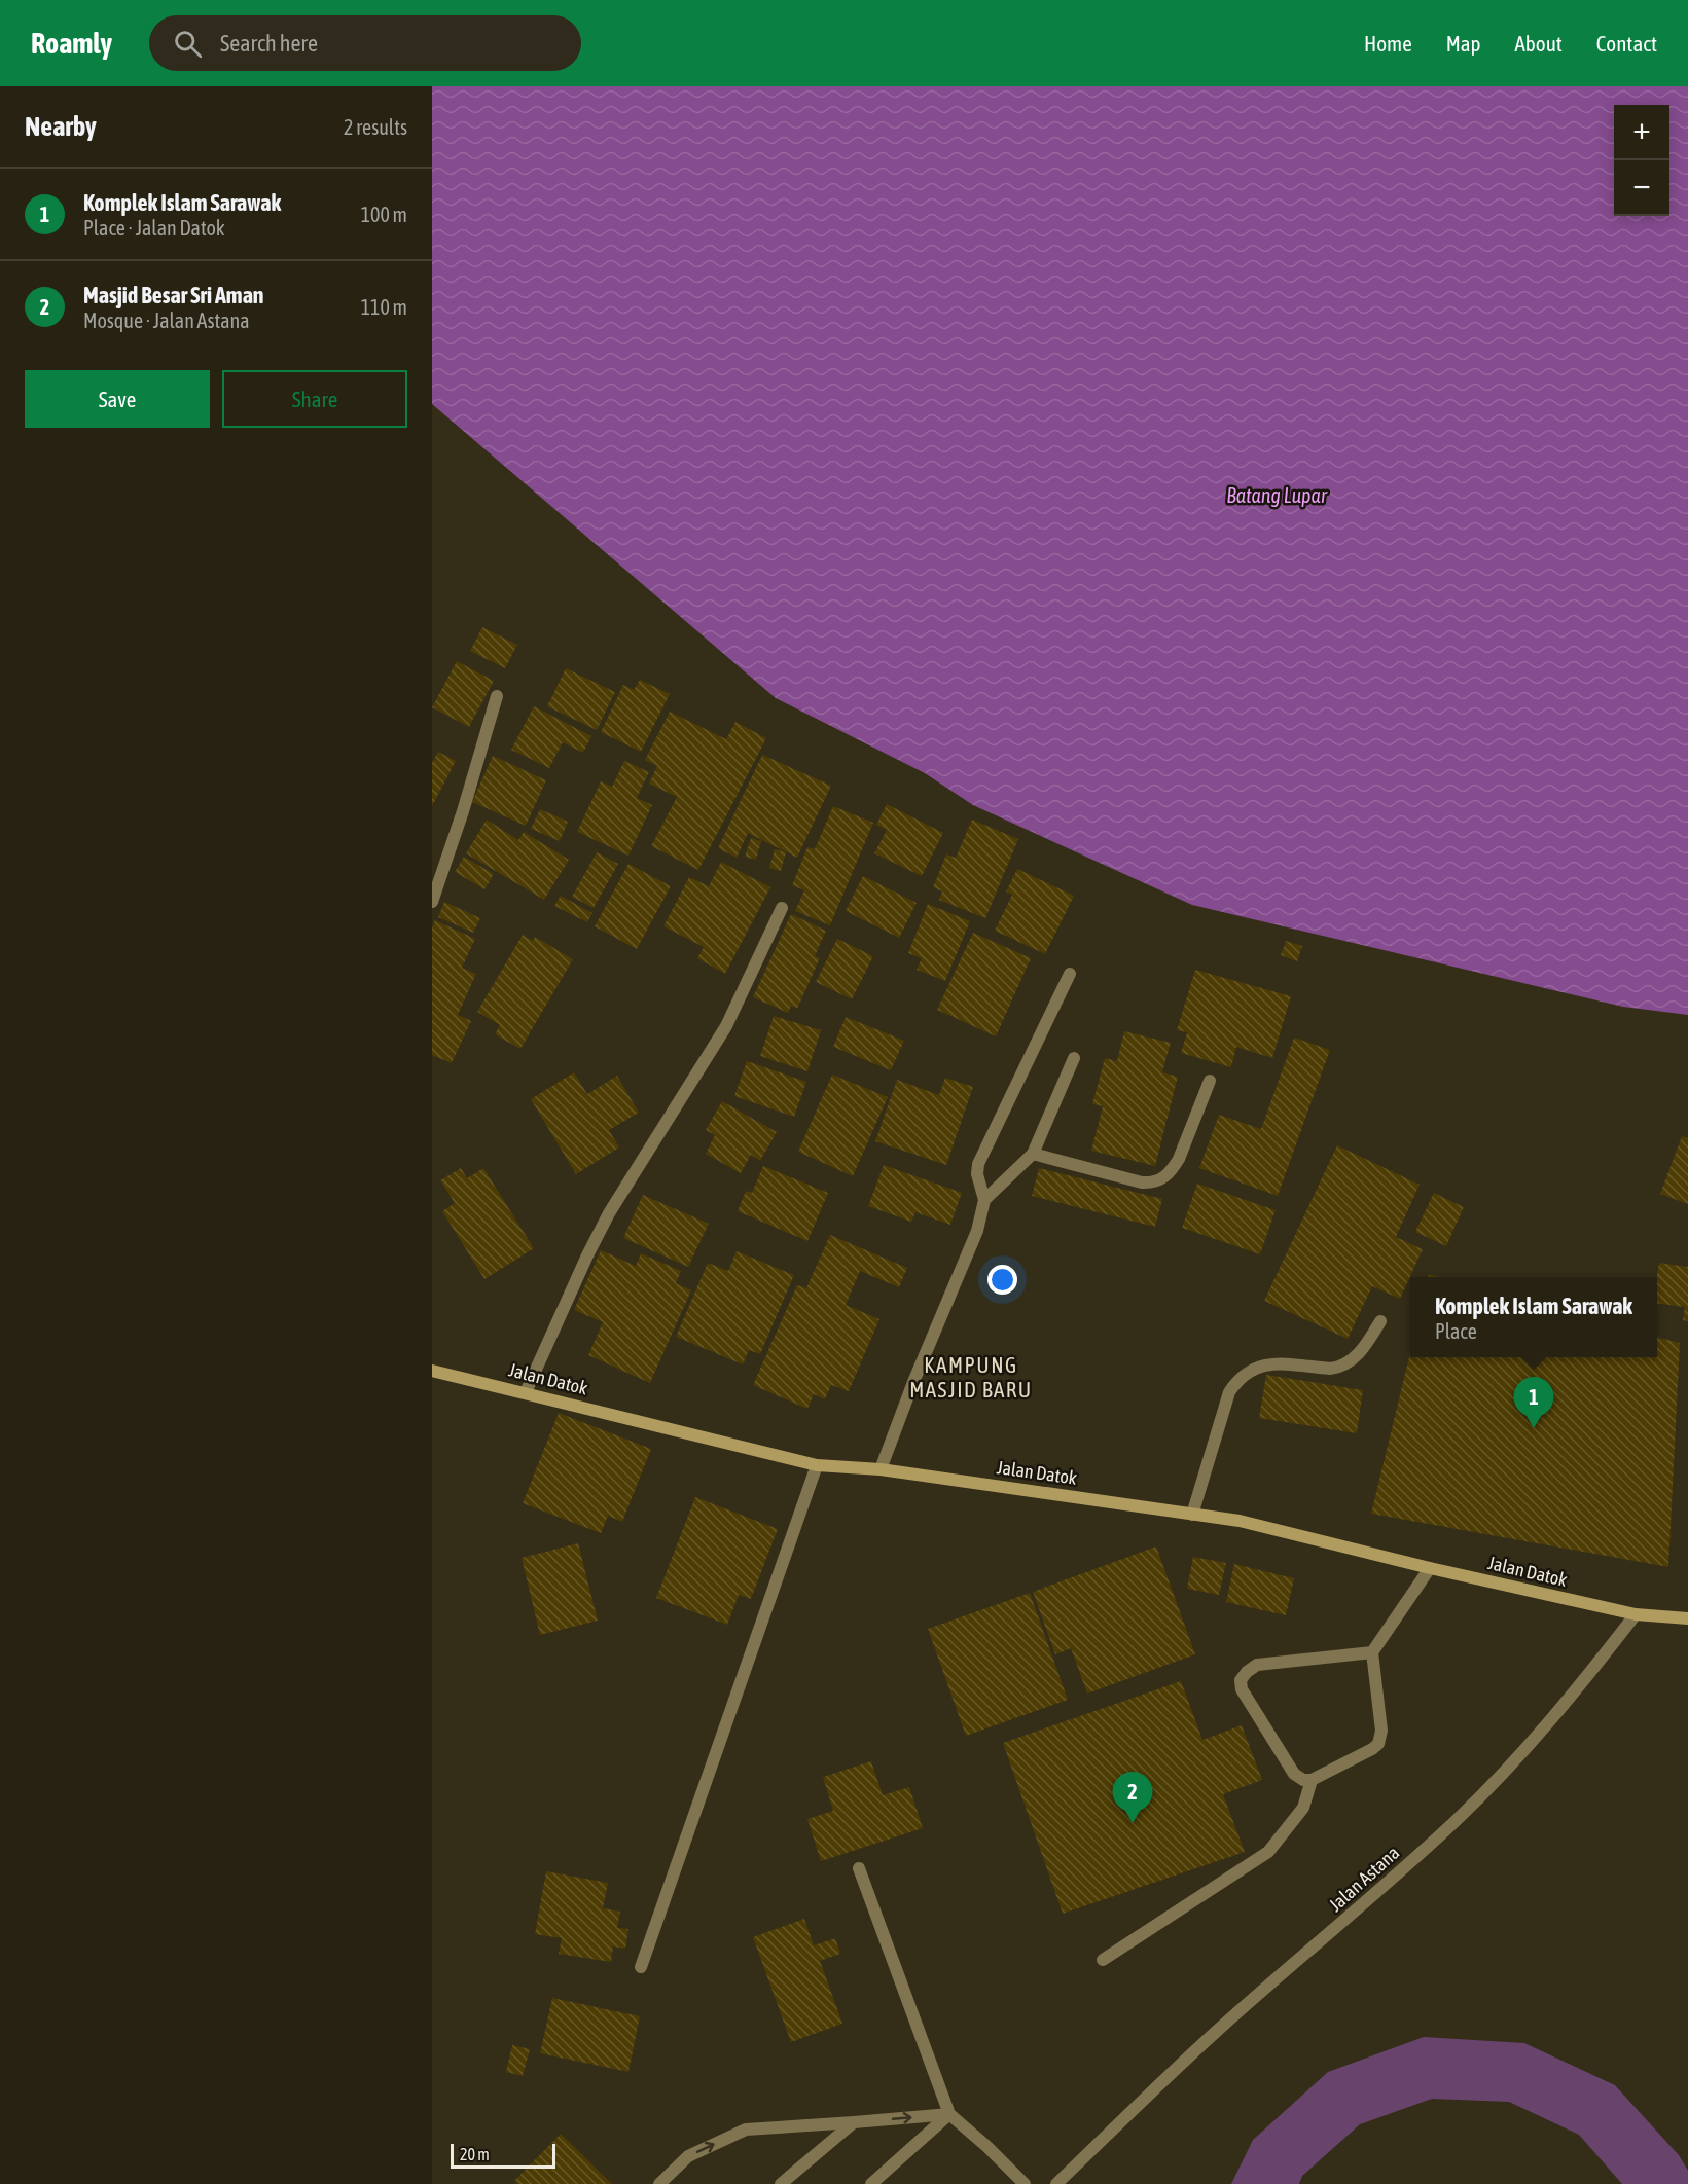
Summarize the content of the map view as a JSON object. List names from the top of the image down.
{
  "streets": {
    "main road": ["Jalan Datok"],
    "street": ["Jalan Astana"]
  },
  "crossings": [
    ["Jalan Datok", "Jalan Astana"]
  ],
  "districts": ["KAMPUNG MASJID BARU"],
  "water": ["Batang Lupar"],
  "scale_bar": "20 m",
  "page": {
    "header": "Roamly",
    "search": "Search here",
    "nav": [
      "Home",
      "Map",
      "About",
      "Contact"
    ],
    "heading": ["Nearby", "2 results"],
    "map_buttons": ["+", "−"],
    "list": [
      {
        "mark": "1",
        "name": "Komplek Islam Sarawak",
        "note": "Place · Jalan Datok",
        "value": "100 m"
      },
      {
        "mark": "2",
        "name": "Masjid Besar Sri Aman",
        "note": "Mosque · Jalan Astana",
        "value": "110 m"
      }
    ],
    "buttons": ["Save", "Share"],
    "popup": ["Komplek Islam Sarawak", "Place"],
    "pins": ["1", "2"],
    "scale": "20 m"
  }
}
